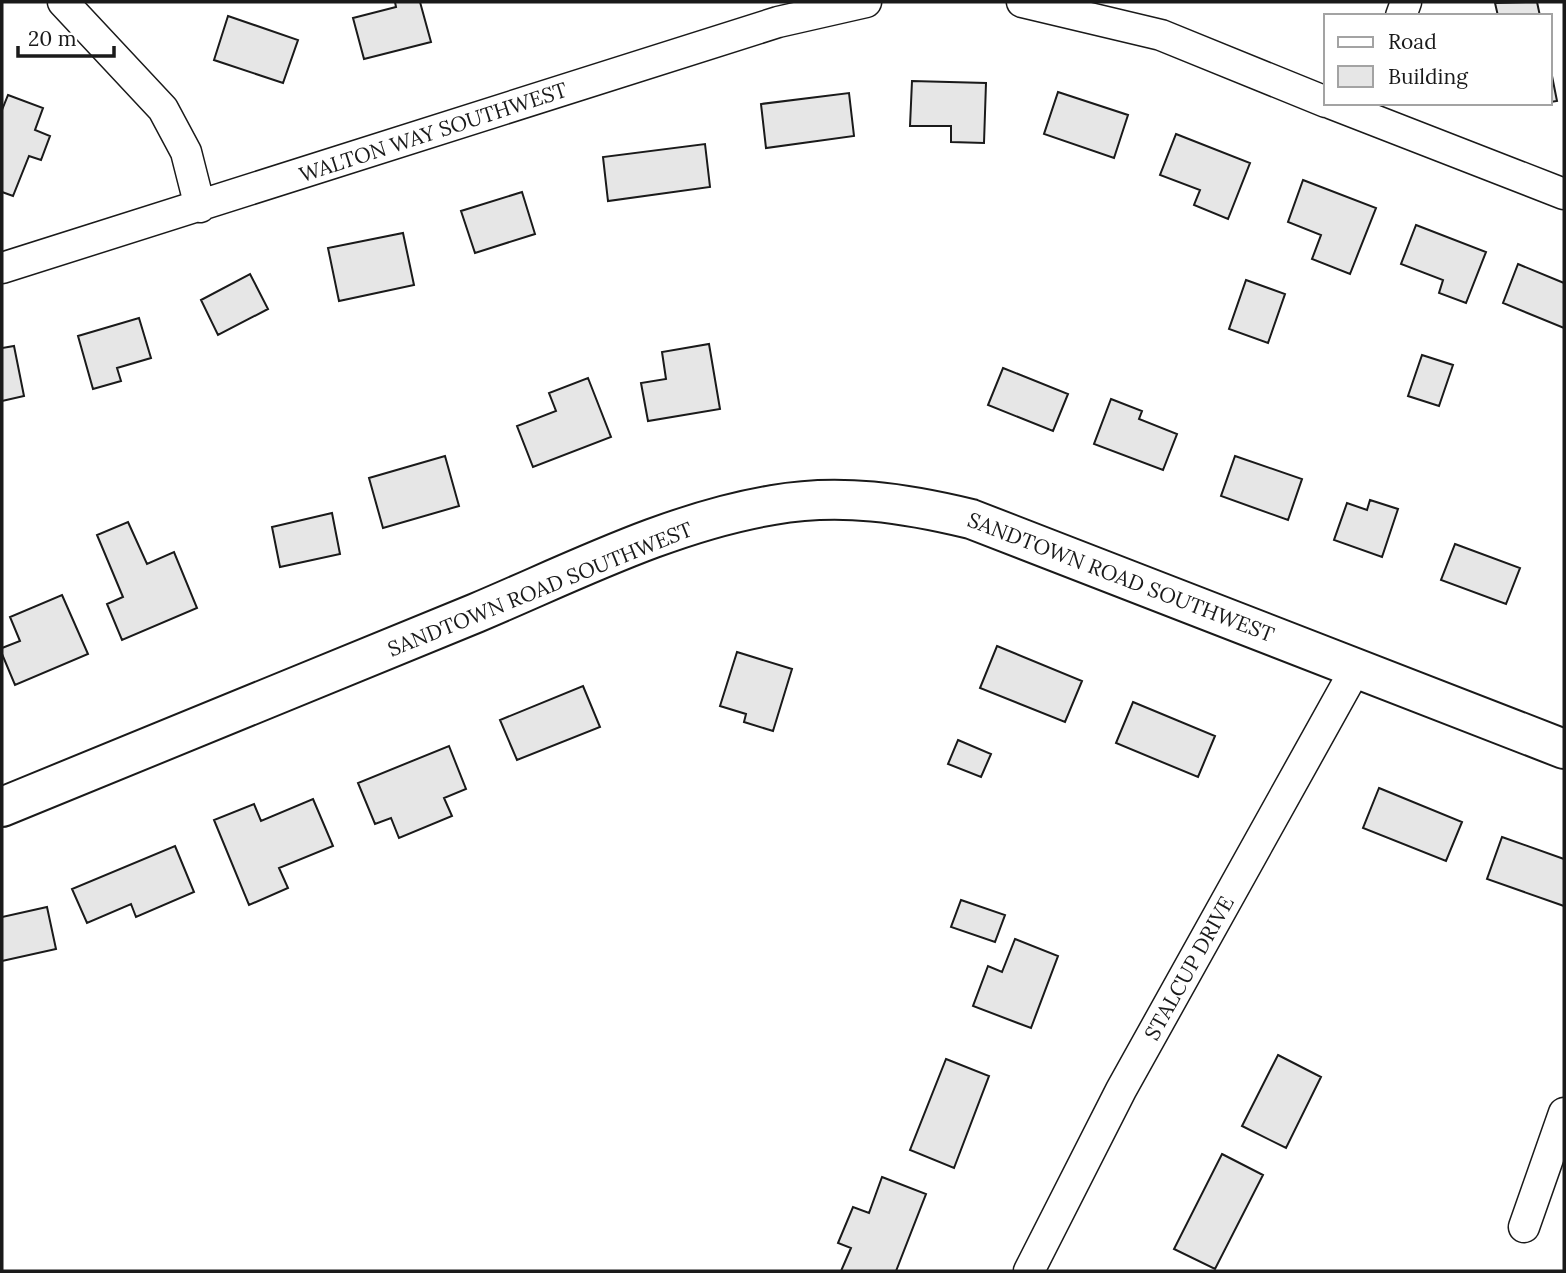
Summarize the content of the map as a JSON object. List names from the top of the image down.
{
  "streets": {
    "street": ["WALTON WAY SOUTHWEST", "SANDTOWN ROAD SOUTHWEST", "STALCUP DRIVE"]
  },
  "crossings": [
    ["SANDTOWN ROAD SOUTHWEST", "STALCUP DRIVE"]
  ],
  "legend": ["Road", "Building"],
  "scale_bar": "20 m"
}
